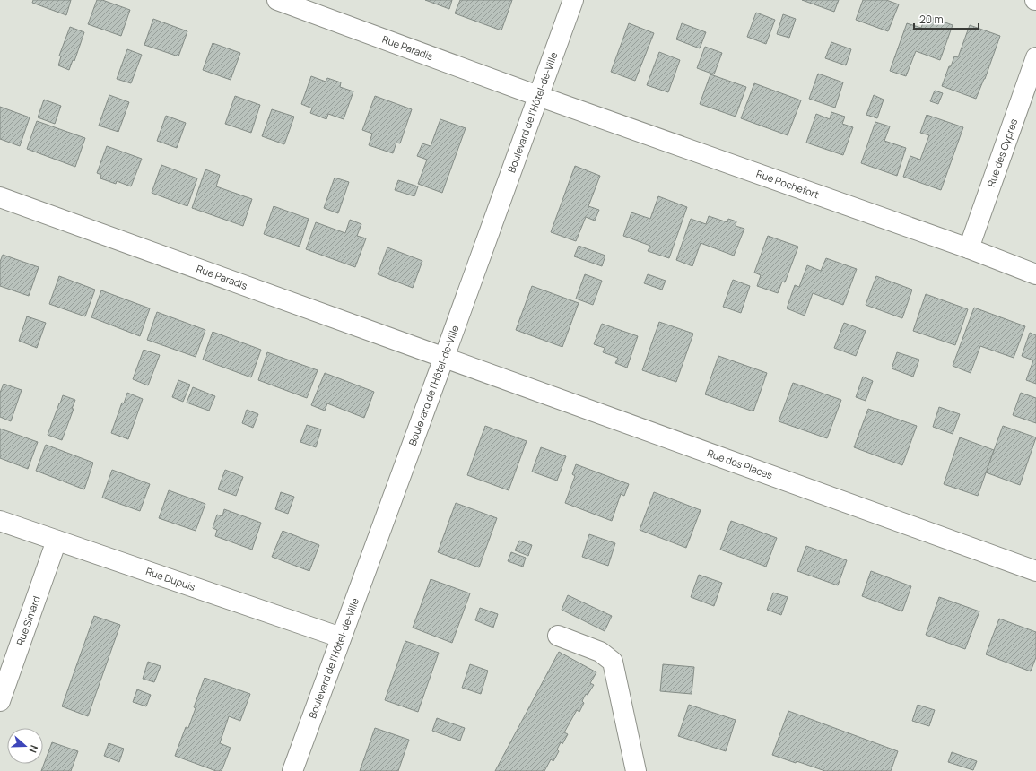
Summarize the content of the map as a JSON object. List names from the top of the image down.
{
  "streets": {
    "street": [
      "Rue Paradis",
      "Boulevard de l'Hôtel-de-Ville",
      "Rue des Cyprès",
      "Rue Rochefort",
      "Rue des Places",
      "Rue Dupuis",
      "Rue Simard"
    ]
  },
  "crossings": [
    ["Rue Paradis", "Boulevard de l'Hôtel-de-Ville"],
    ["Rue Paradis", "Rue Rochefort"],
    ["Rue Paradis", "Rue des Places"],
    ["Boulevard de l'Hôtel-de-Ville", "Rue Rochefort"],
    ["Boulevard de l'Hôtel-de-Ville", "Rue des Places"],
    ["Boulevard de l'Hôtel-de-Ville", "Rue Dupuis"],
    ["Rue des Cyprès", "Rue Rochefort"],
    ["Rue Dupuis", "Rue Simard"]
  ],
  "scale_bar": "20 m",
  "north": "right"
}
